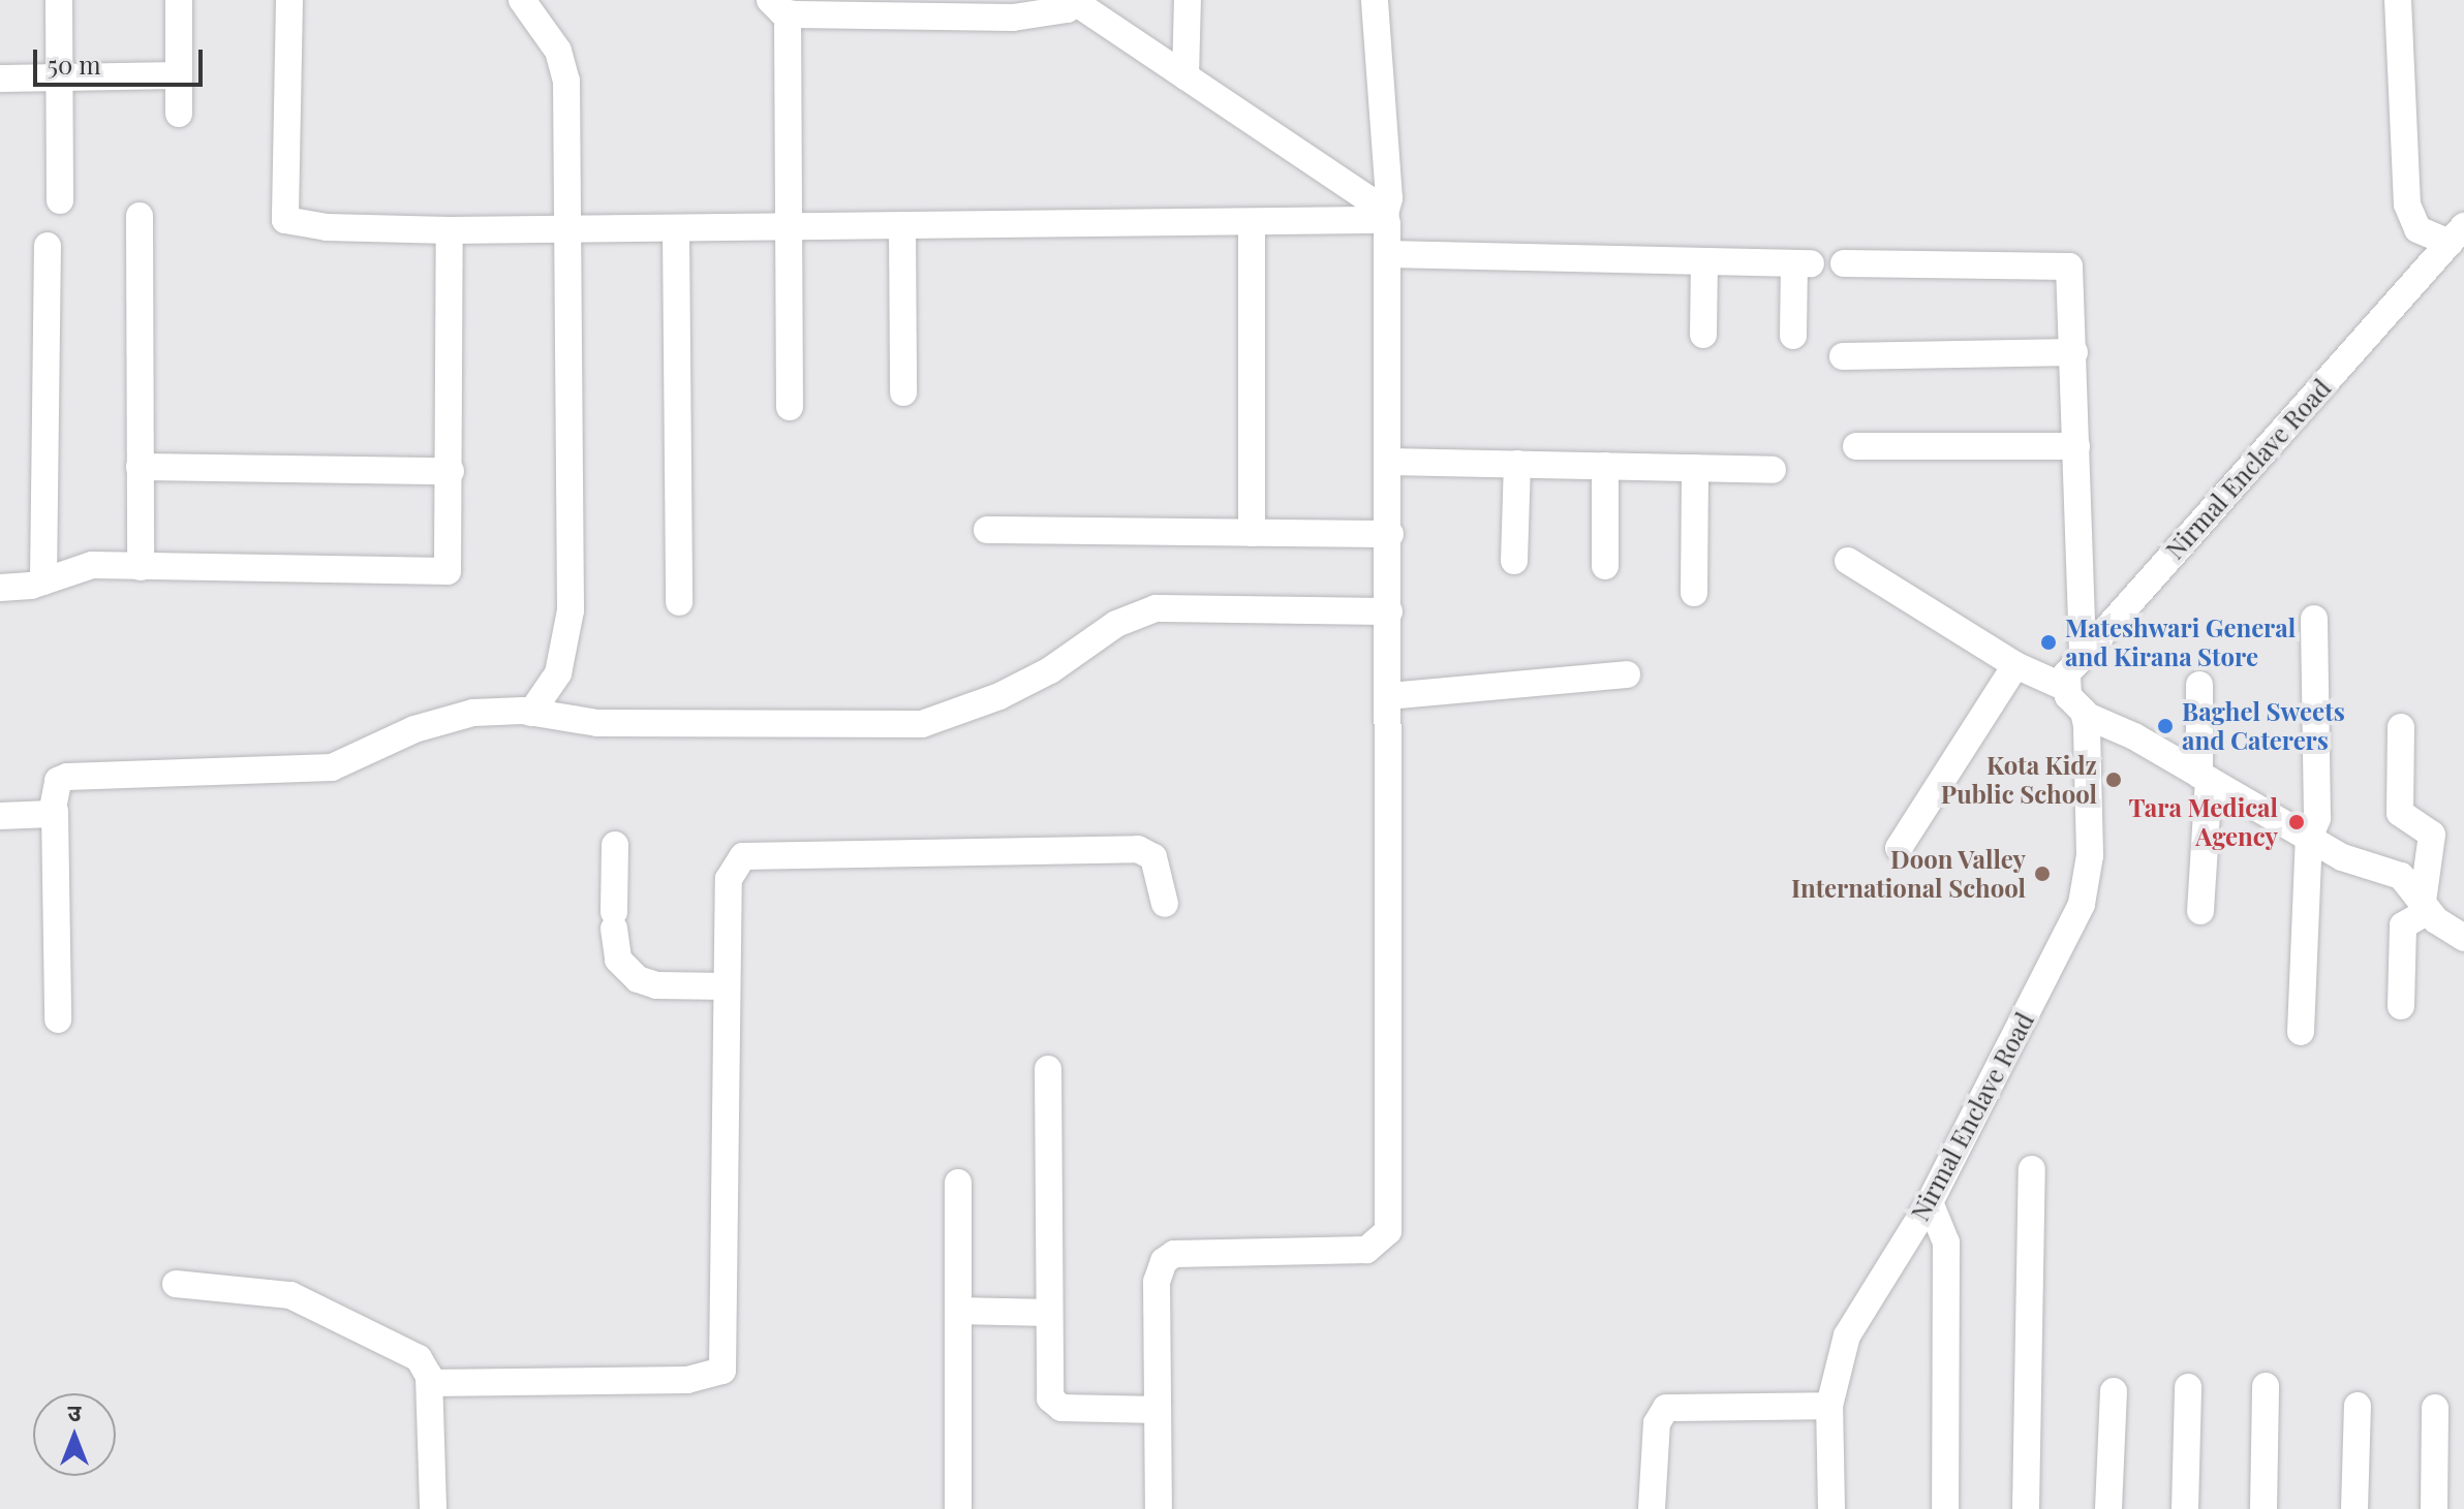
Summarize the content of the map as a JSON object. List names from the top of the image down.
{
  "streets": {
    "street": ["Nirmal Enclave Road"]
  },
  "places": [
    "Mateshwari General and Kirana Store",
    "Baghel Sweets and Caterers",
    "Kota Kidz Public School",
    "Tara Medical Agency",
    "Doon Valley International School"
  ],
  "scale_bar": "50 m",
  "north": "top"
}
